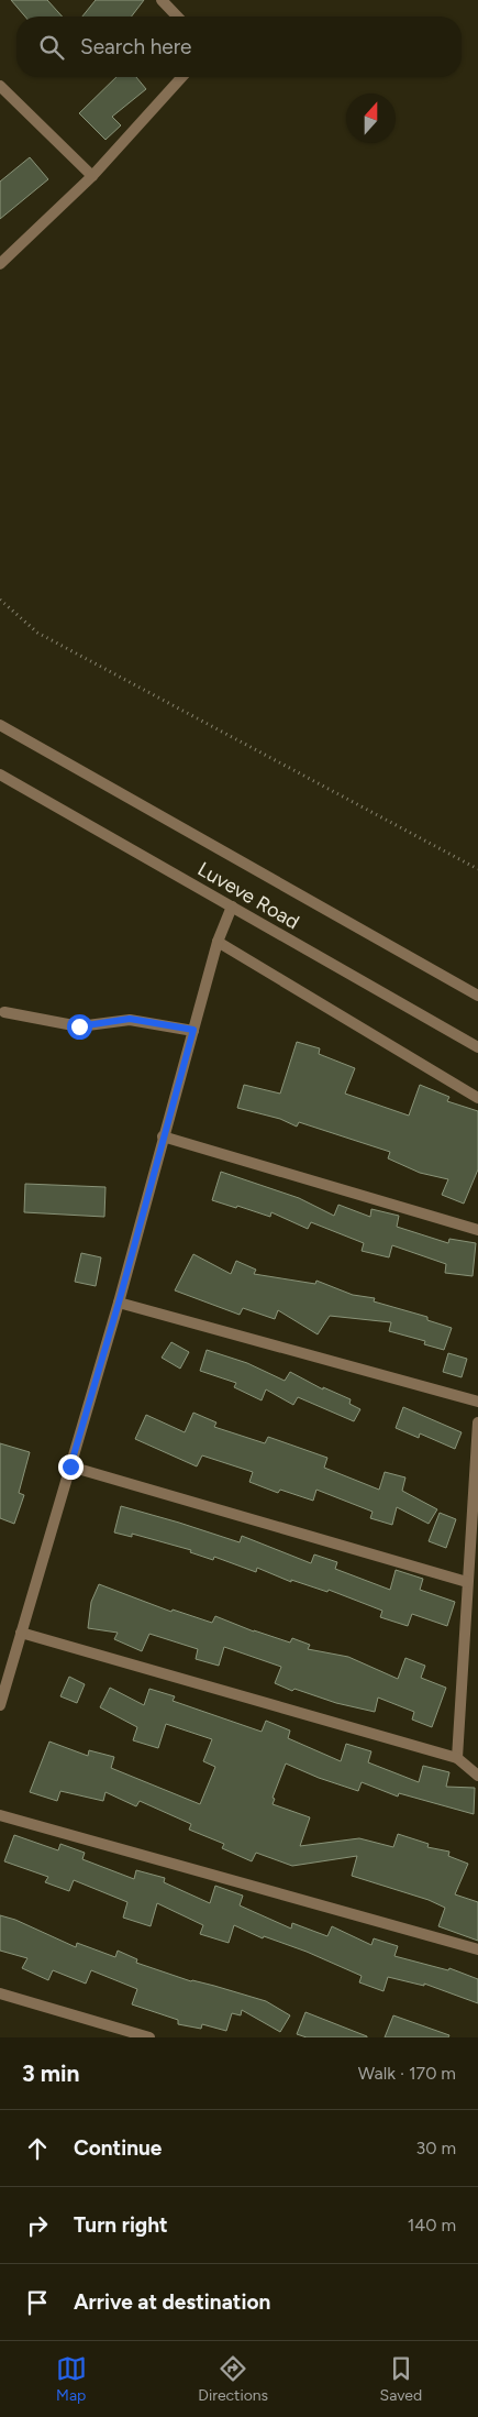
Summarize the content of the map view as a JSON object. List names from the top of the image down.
{
  "streets": {
    "street": ["Luveve Road"]
  },
  "north": "top",
  "page": {
    "search": "Search here",
    "heading": ["3 min", "Walk · 170 m"],
    "list": [
      ["Continue", "30 m"],
      ["Turn right", "140 m"],
      "Arrive at destination"
    ],
    "nav": ["Map", "Directions", "Saved"]
  }
}
